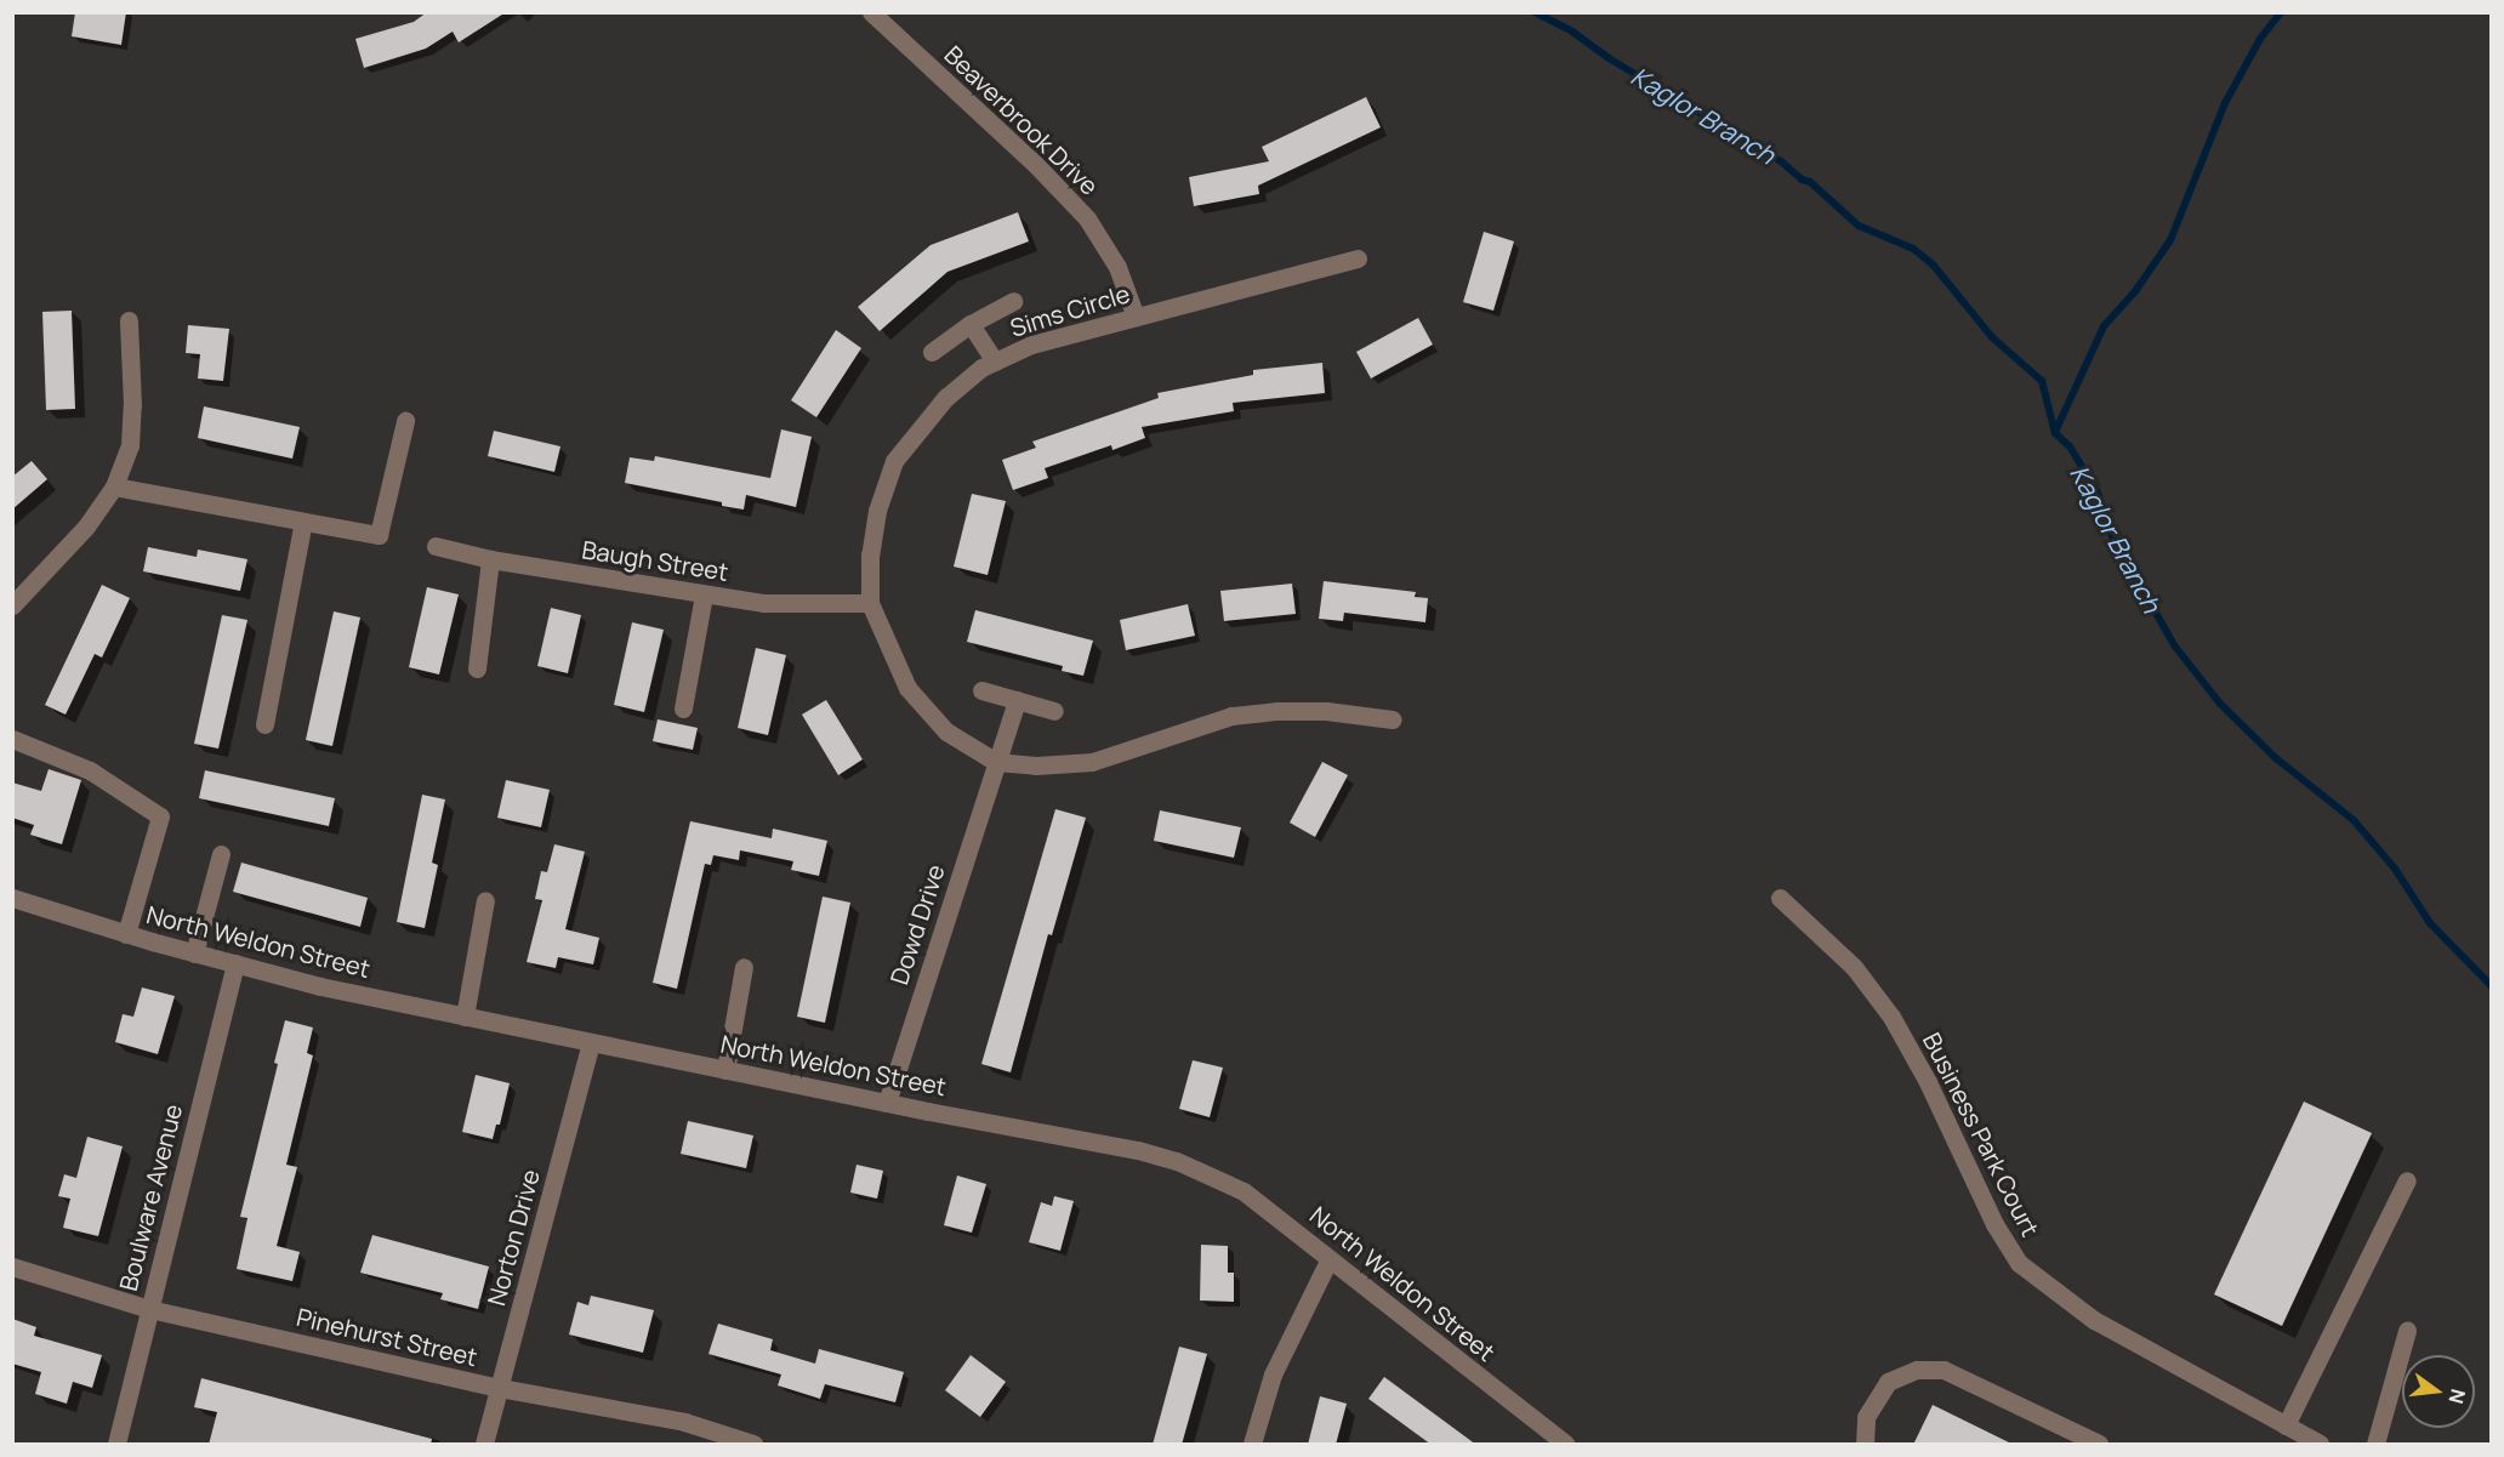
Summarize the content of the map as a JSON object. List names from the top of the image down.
{
  "streets": {
    "street": [
      "Beaverbrook Drive",
      "Sims Circle",
      "Baugh Street",
      "Dowd Drive",
      "North Weldon Street",
      "Business Park Court",
      "Boulware Avenue",
      "Norton Drive",
      "Pinehurst Street"
    ]
  },
  "crossings": [
    ["Beaverbrook Drive", "Sims Circle"],
    ["Sims Circle", "Baugh Street"],
    ["Sims Circle", "Dowd Drive"],
    ["Dowd Drive", "North Weldon Street"],
    ["North Weldon Street", "Boulware Avenue"],
    ["North Weldon Street", "Norton Drive"],
    ["Boulware Avenue", "Pinehurst Street"],
    ["Norton Drive", "Pinehurst Street"]
  ],
  "water": ["Kaglor Branch"],
  "north": "right"
}
